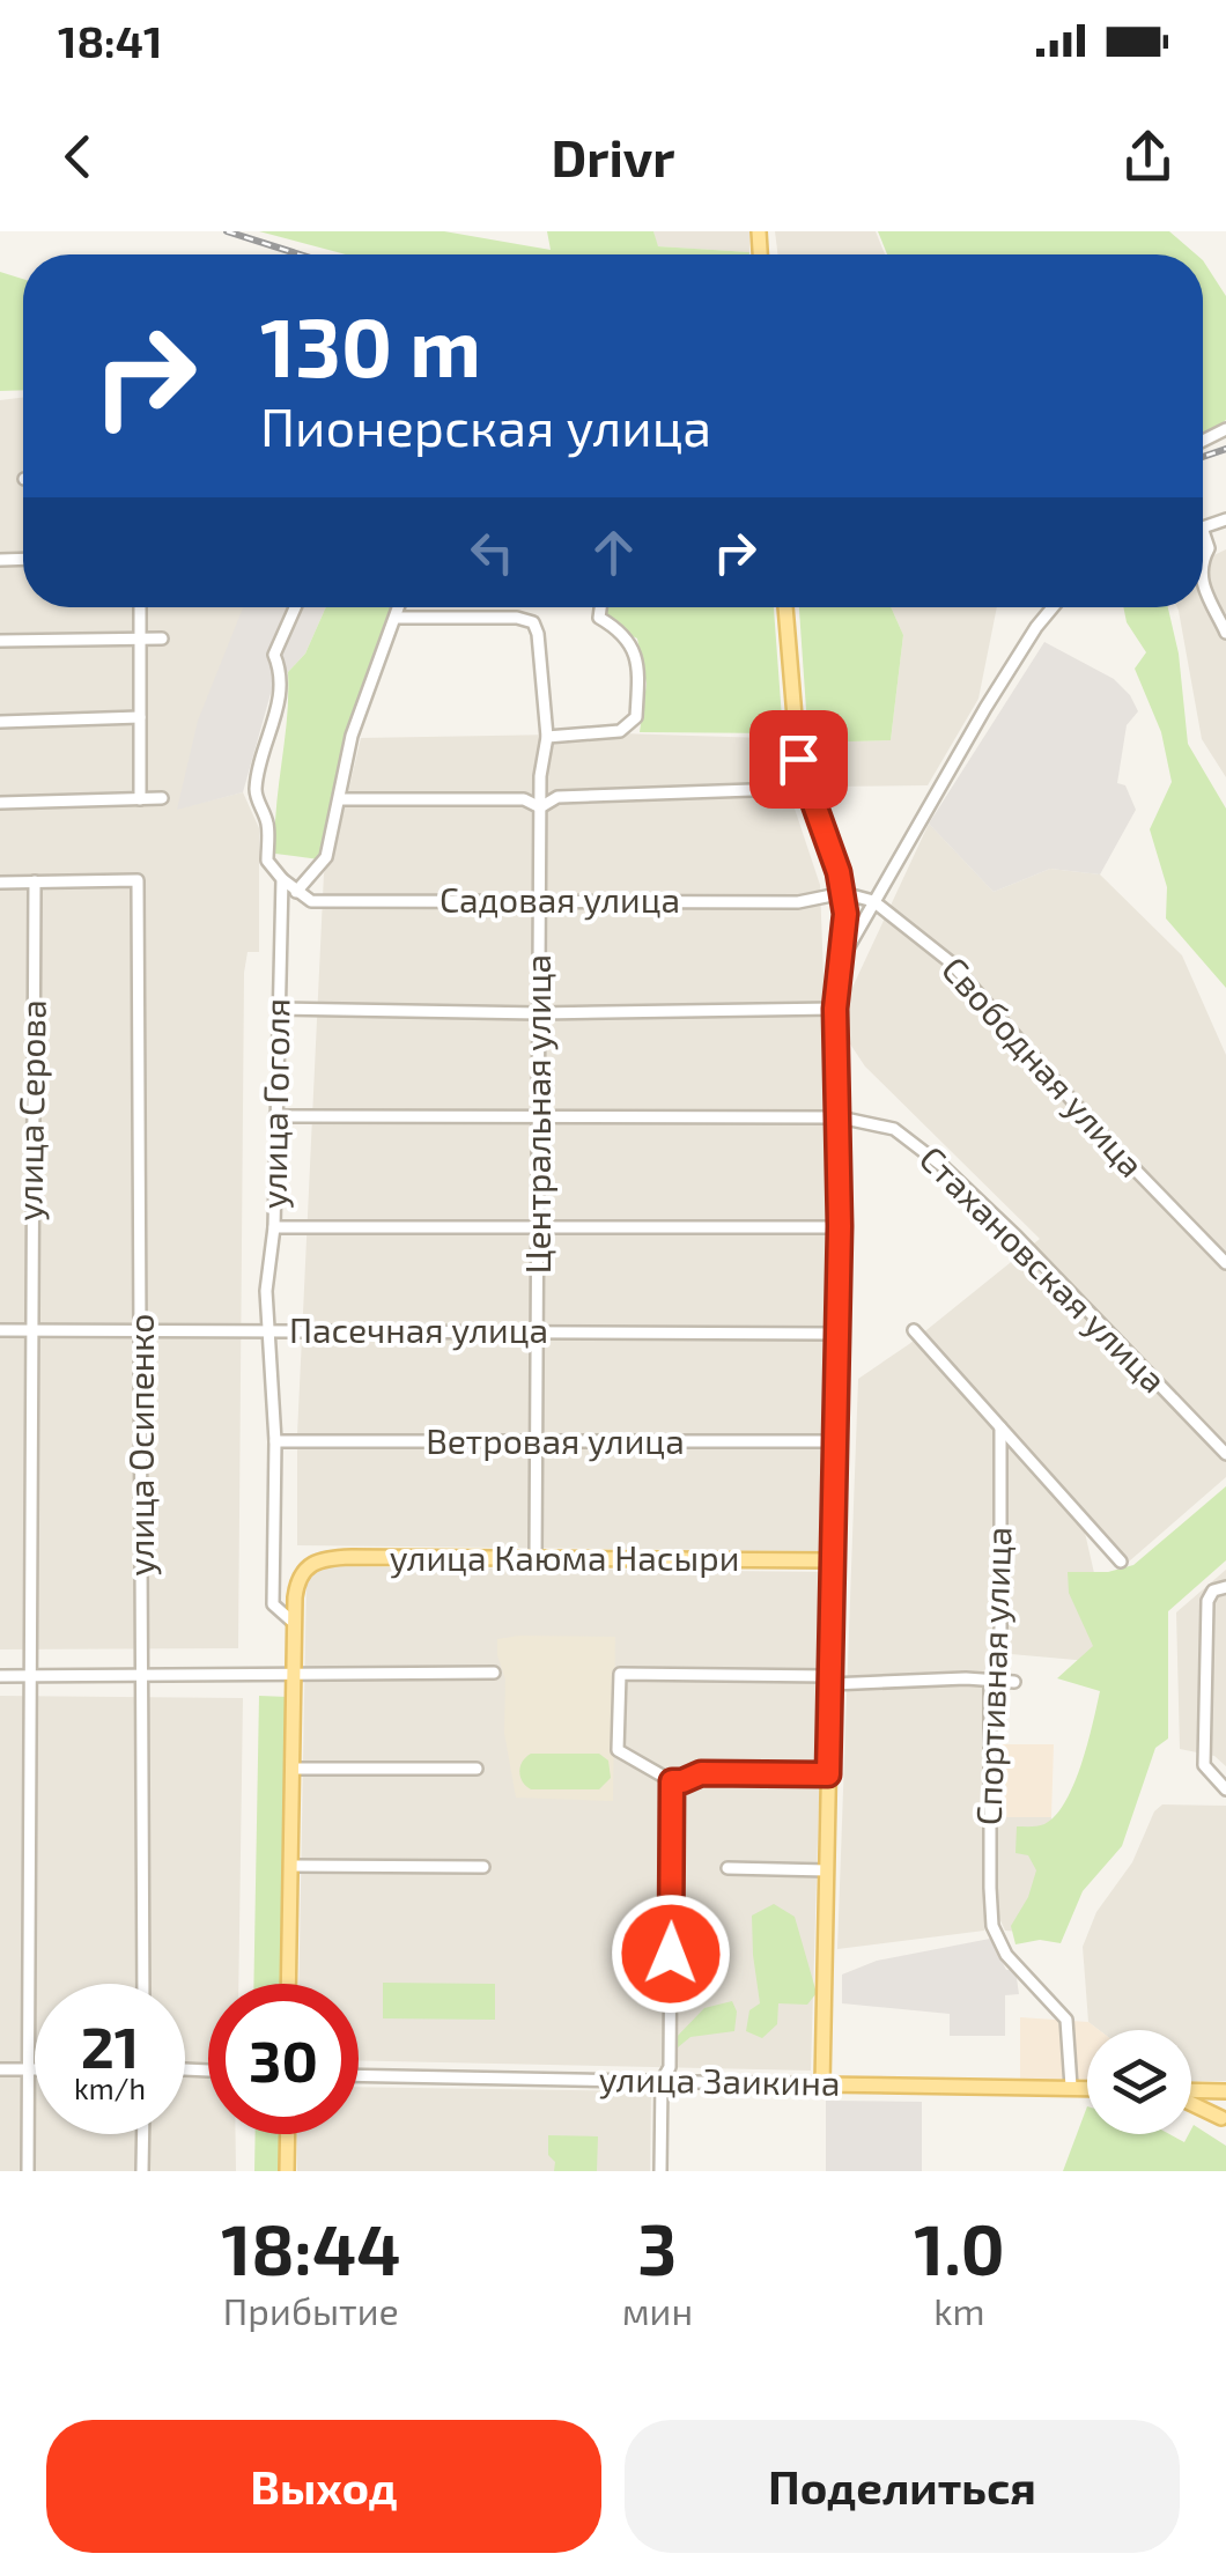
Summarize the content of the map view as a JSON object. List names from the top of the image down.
{
  "streets": {
    "main road": ["улица Гоголя", "улица Каюма Насыри", "улица Заикина"],
    "street": [
      "Садовая улица",
      "Свободная улица",
      "улица Серова",
      "Центральная улица",
      "Стахановская улица",
      "Пасечная улица",
      "Ветровая улица",
      "улица Осипенко",
      "Спортивная улица"
    ]
  },
  "crossings": [
    ["Садовая улица", "Свободная улица"],
    ["Садовая улица", "Центральная улица"],
    ["улица Гоголя", "Стахановская улица"],
    ["улица Гоголя", "Пасечная улица"],
    ["улица Гоголя", "Ветровая улица"],
    ["улица Гоголя", "улица Каюма Насыри"],
    ["улица Серова", "Пасечная улица"],
    ["улица Серова", "улица Осипенко"],
    ["Центральная улица", "Стахановская улица"],
    ["Центральная улица", "Пасечная улица"],
    ["Центральная улица", "Ветровая улица"],
    ["Центральная улица", "улица Каюма Насыри"],
    ["Пасечная улица", "улица Осипенко"],
    ["Спортивная улица", "улица Заикина"]
  ],
  "page": {
    "status": "18:41",
    "header": "Drivr",
    "turn": ["130 m", "Пионерская улица"],
    "speed": "21 km/h",
    "limit": "30",
    "eta": [
      "18:44",
      "Прибытие",
      "3",
      "мин",
      "1.0",
      "km"
    ],
    "buttons": ["Выход", "Поделиться"]
  }
}
